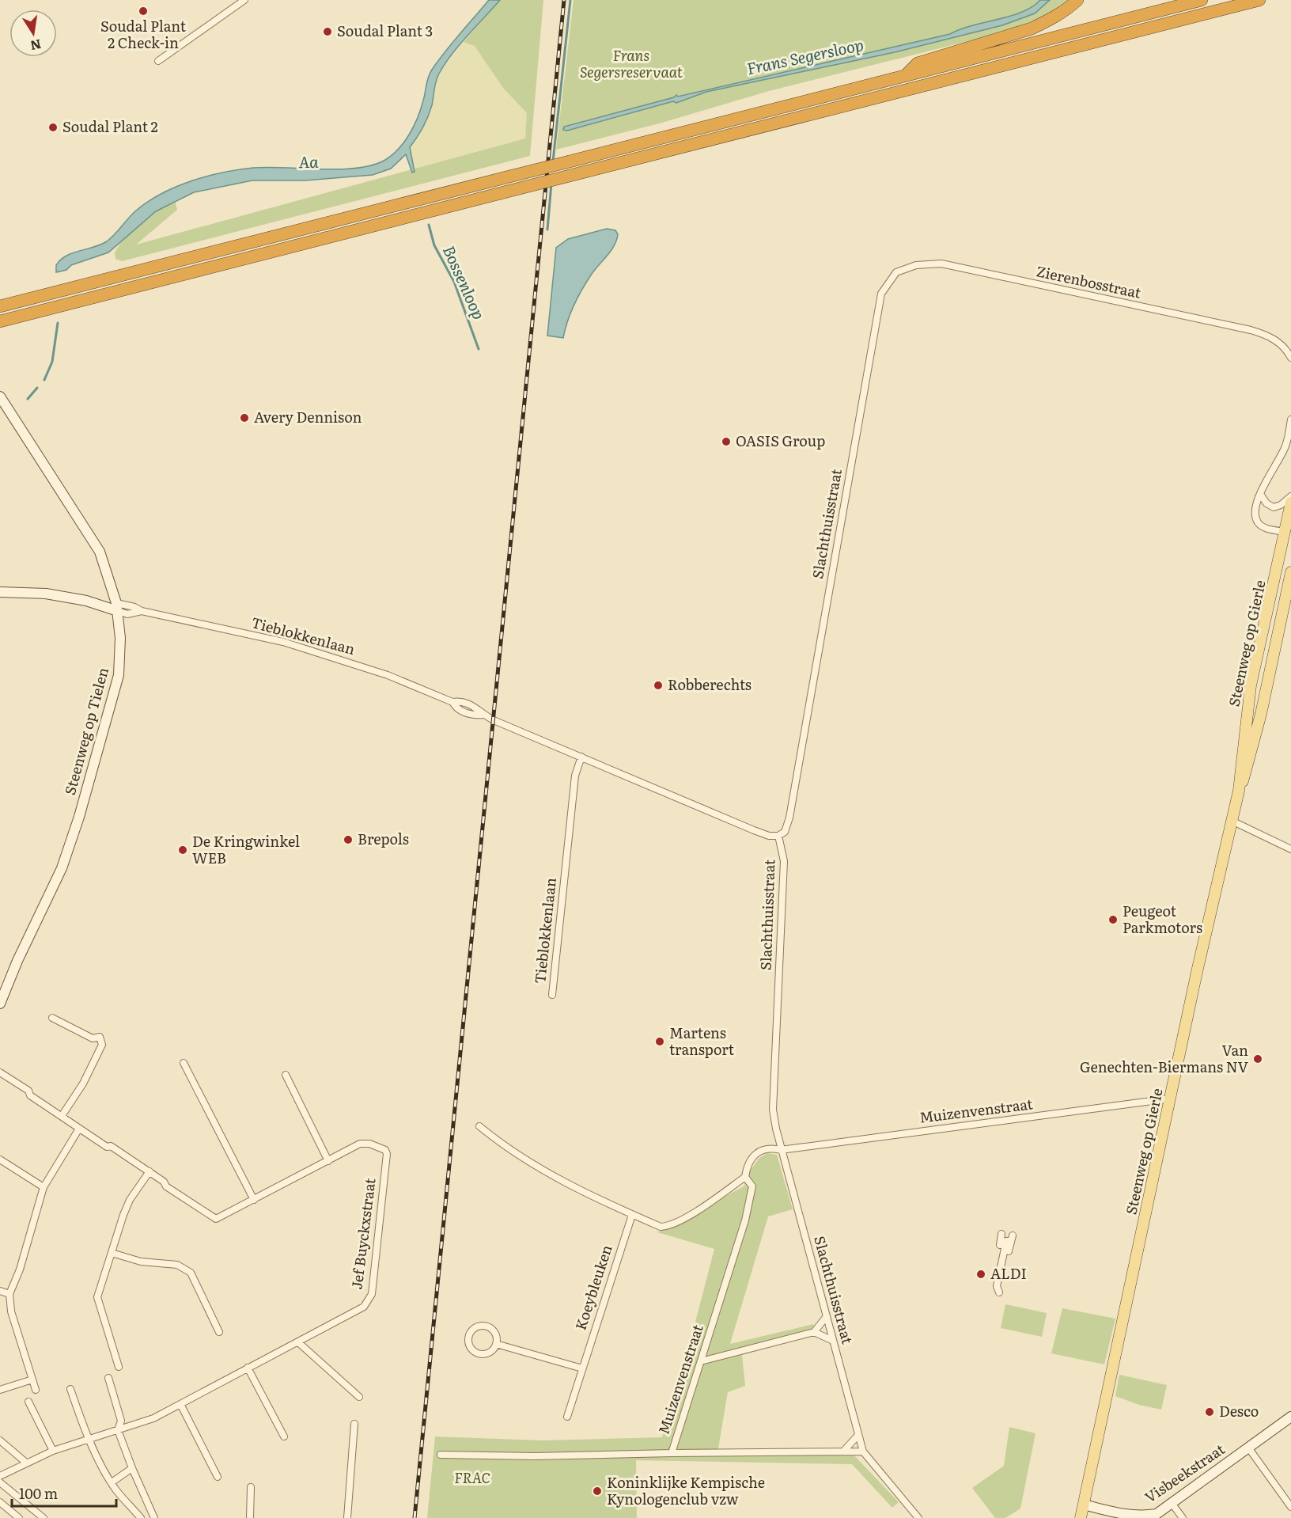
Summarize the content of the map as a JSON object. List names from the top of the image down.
{
  "streets": {
    "main road": ["Steenweg op Gierle"],
    "street": [
      "Zierenbosstraat",
      "Slachthuisstraat",
      "Tieblokkenlaan",
      "Steenweg op Tielen",
      "Muizenvenstraat",
      "Jef Buyckxstraat",
      "Koeybleuken",
      "Visbeekstraat"
    ]
  },
  "crossings": [
    ["Zierenbosstraat", "Slachthuisstraat"],
    ["Slachthuisstraat", "Tieblokkenlaan"],
    ["Slachthuisstraat", "Muizenvenstraat"],
    ["Tieblokkenlaan", "Steenweg op Tielen"],
    ["Steenweg op Gierle", "Muizenvenstraat"],
    ["Steenweg op Gierle", "Visbeekstraat"]
  ],
  "water": ["Frans Segersloop", "Aa", "Bossenloop"],
  "parks": ["Frans Segersreservaat", "FRAC"],
  "places": [
    "Soudal Plant 2 Check-in",
    "Soudal Plant 3",
    "Soudal Plant 2",
    "Avery Dennison",
    "OASIS Group",
    "Robberechts",
    "Brepols",
    "De Kringwinkel WEB",
    "Peugeot Parkmotors",
    "Martens transport",
    "Van Genechten-Biermans NV",
    "ALDI",
    "Desco",
    "Koninklijke Kempische Kynologenclub vzw"
  ],
  "scale_bar": "100 m",
  "north": "bottom"
}
